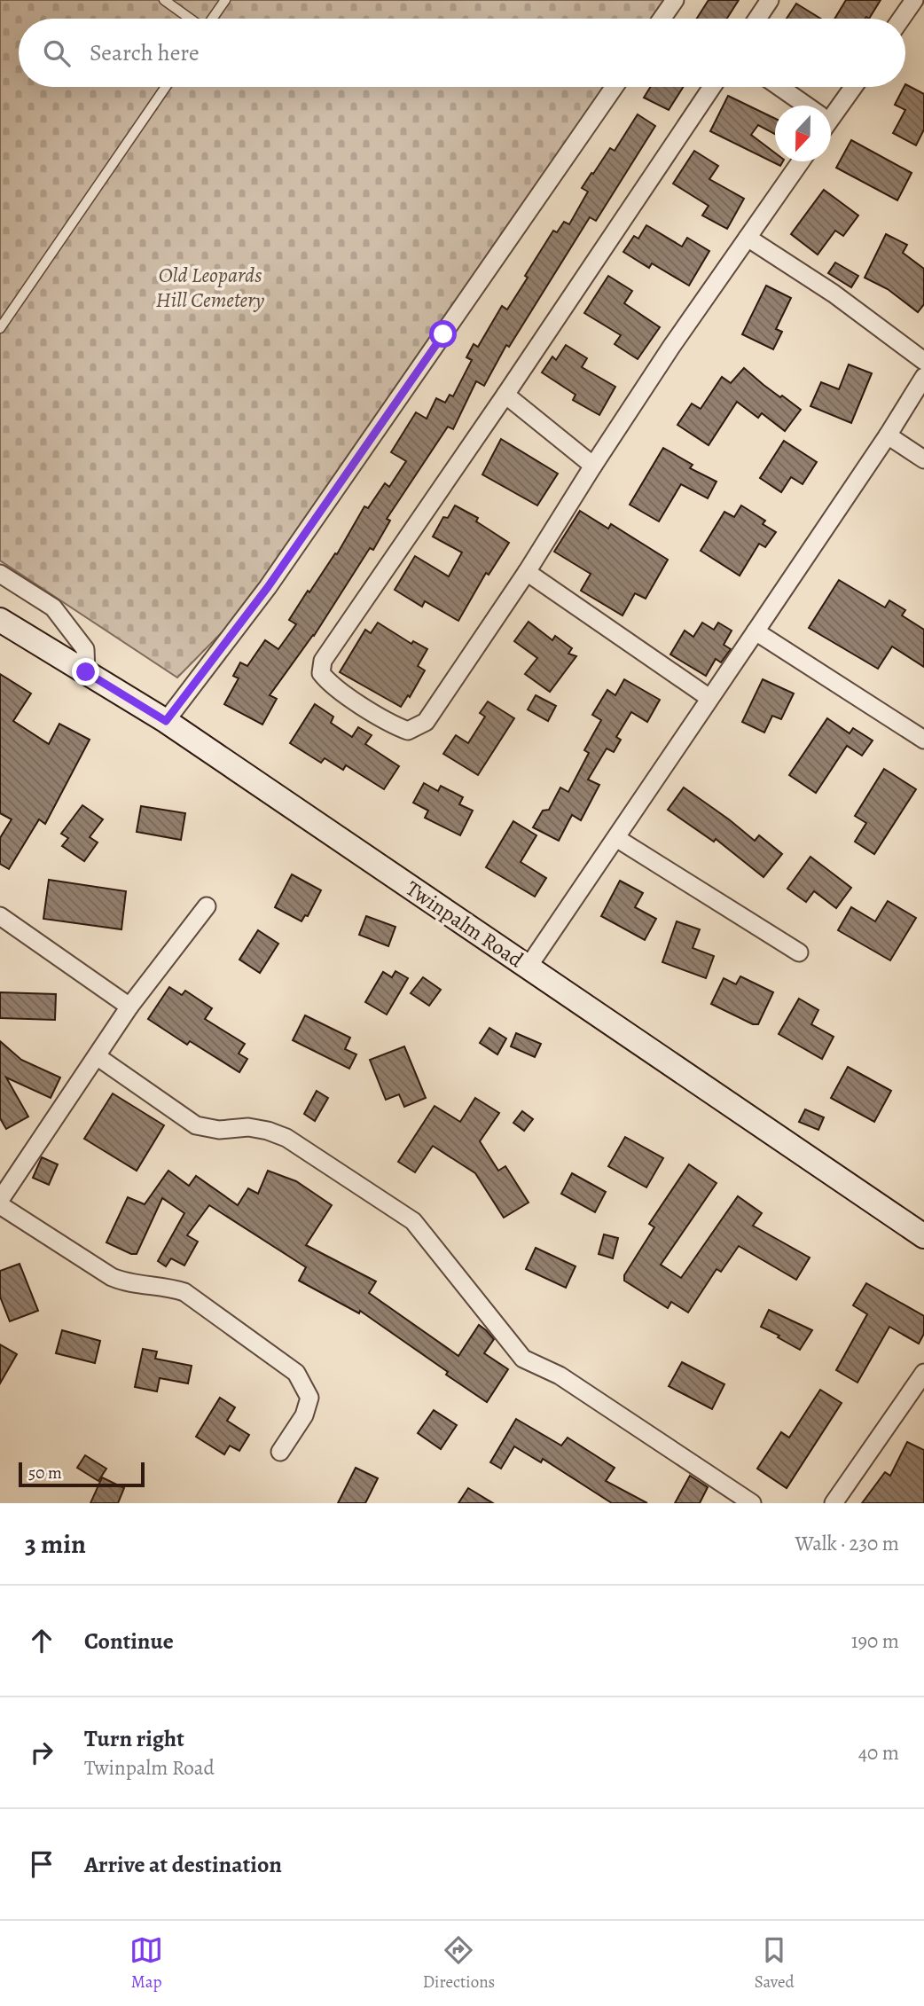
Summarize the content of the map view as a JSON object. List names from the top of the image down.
{
  "streets": {
    "main road": ["Twinpalm Road"]
  },
  "parks": ["Old Leopards Hill Cemetery"],
  "scale_bar": "50 m",
  "north": "bottom",
  "page": {
    "search": "Search here",
    "scale": "50 m",
    "heading": ["3 min", "Walk · 230 m"],
    "list": [
      ["Continue", "190 m"],
      ["Turn right", "Twinpalm Road", "40 m"],
      "Arrive at destination"
    ],
    "nav": ["Map", "Directions", "Saved"]
  }
}
